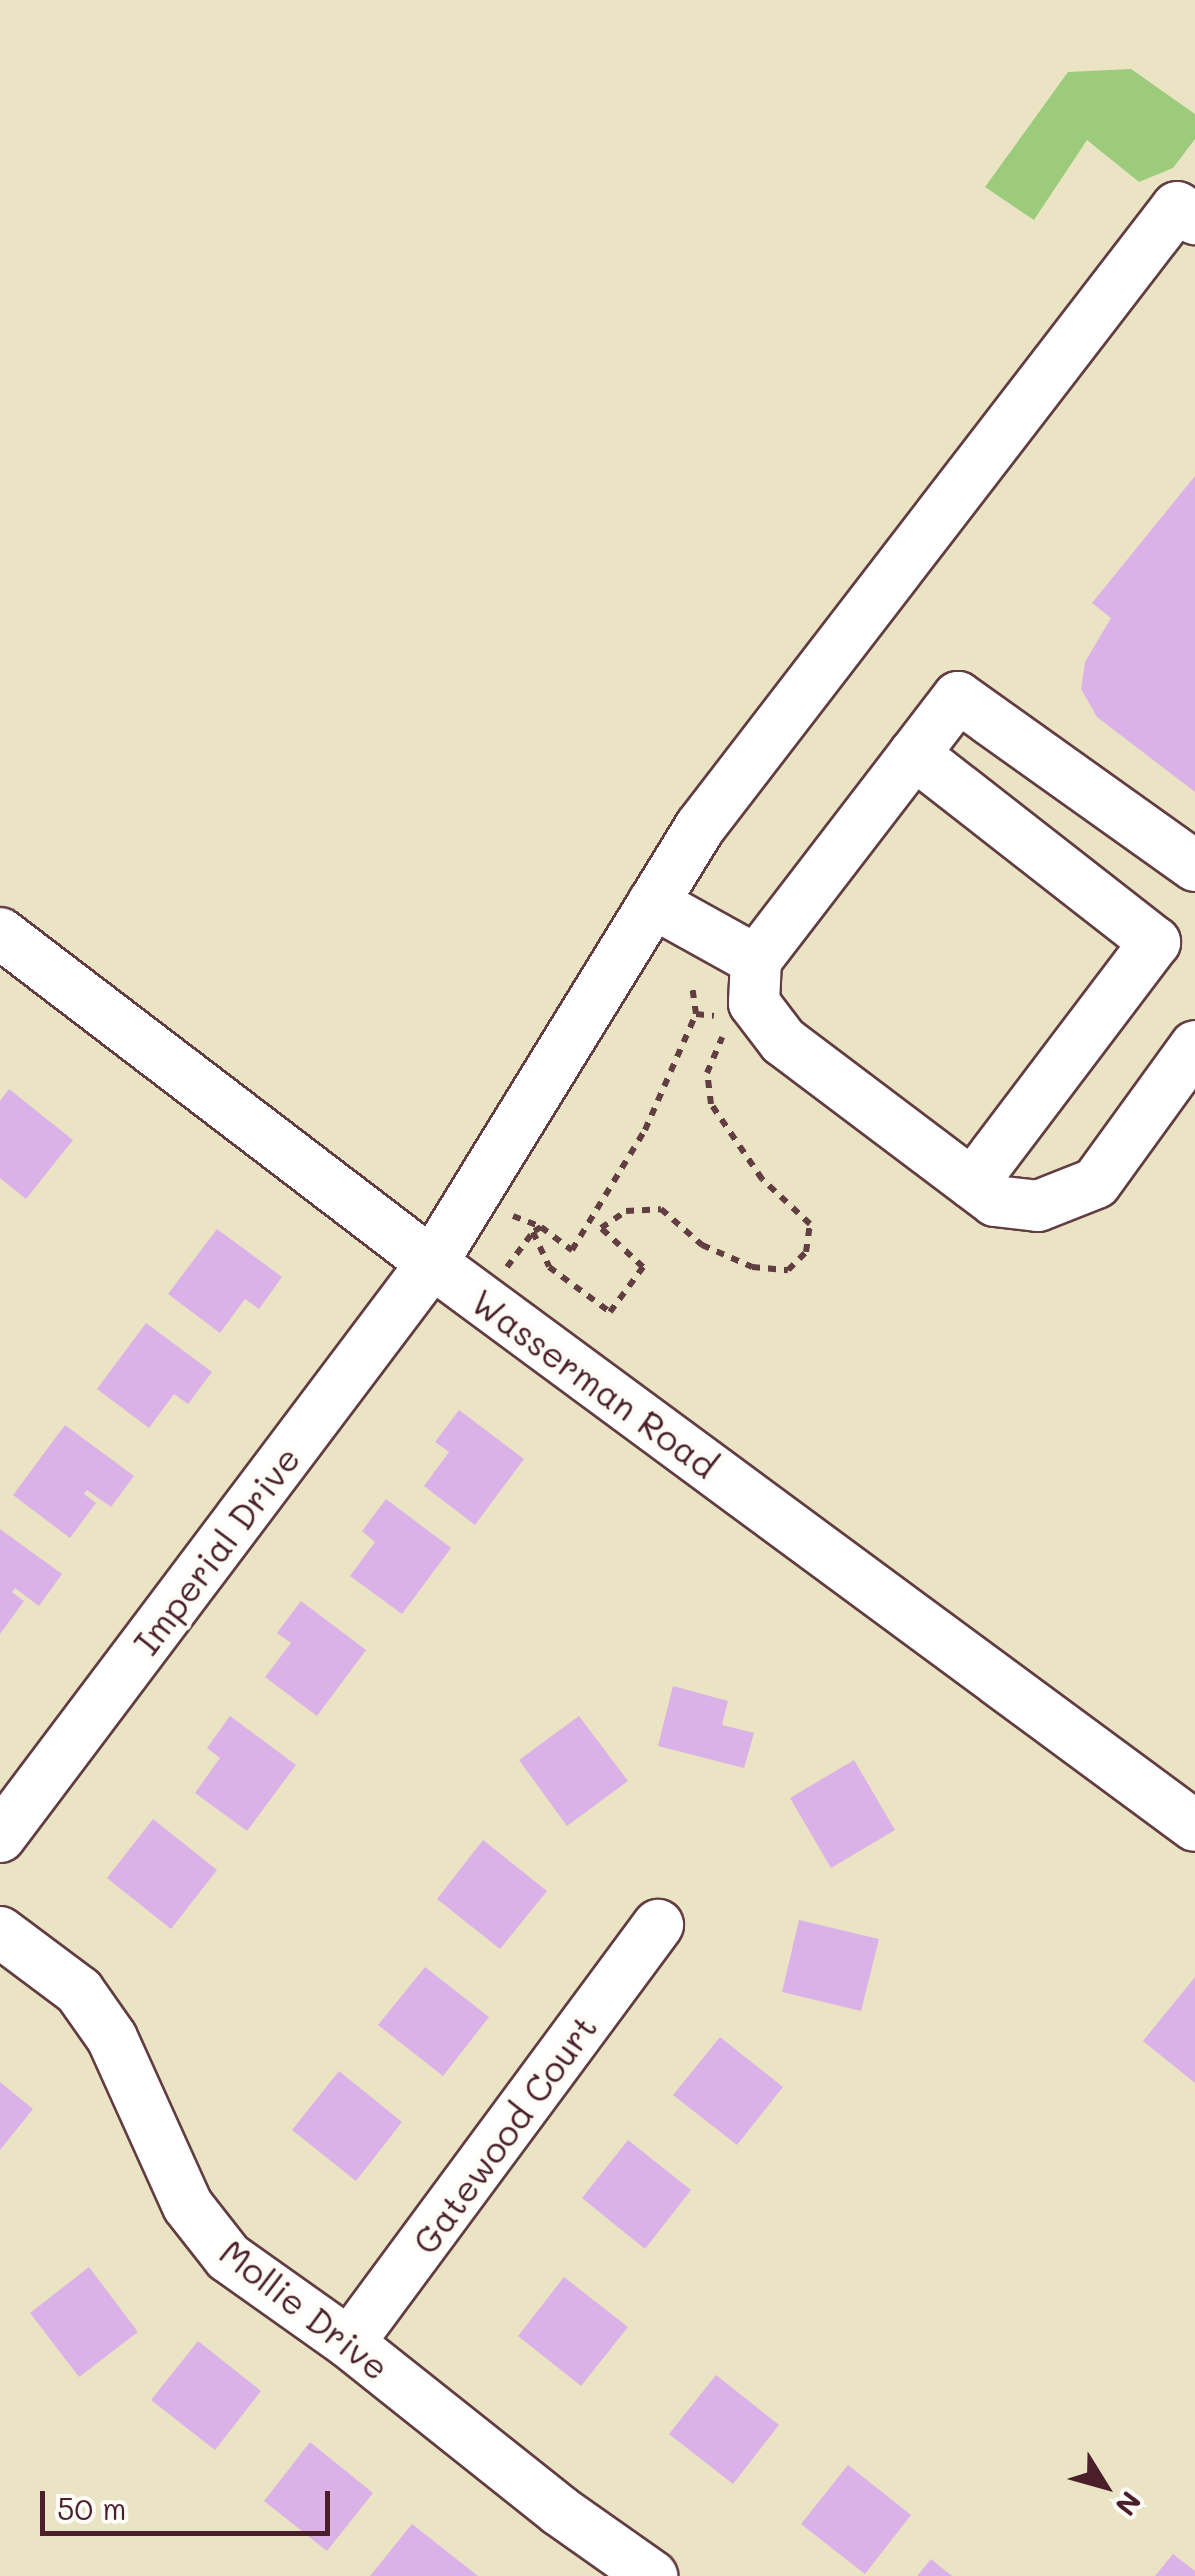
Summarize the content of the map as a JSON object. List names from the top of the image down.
{
  "streets": {
    "street": [
      "Wasserman Road",
      "Imperial Drive",
      "Gatewood Court",
      "Mollie Drive"
    ]
  },
  "crossings": [
    ["Wasserman Road", "Imperial Drive"],
    ["Gatewood Court", "Mollie Drive"]
  ],
  "scale_bar": "50 m",
  "north": "bottom right"
}
